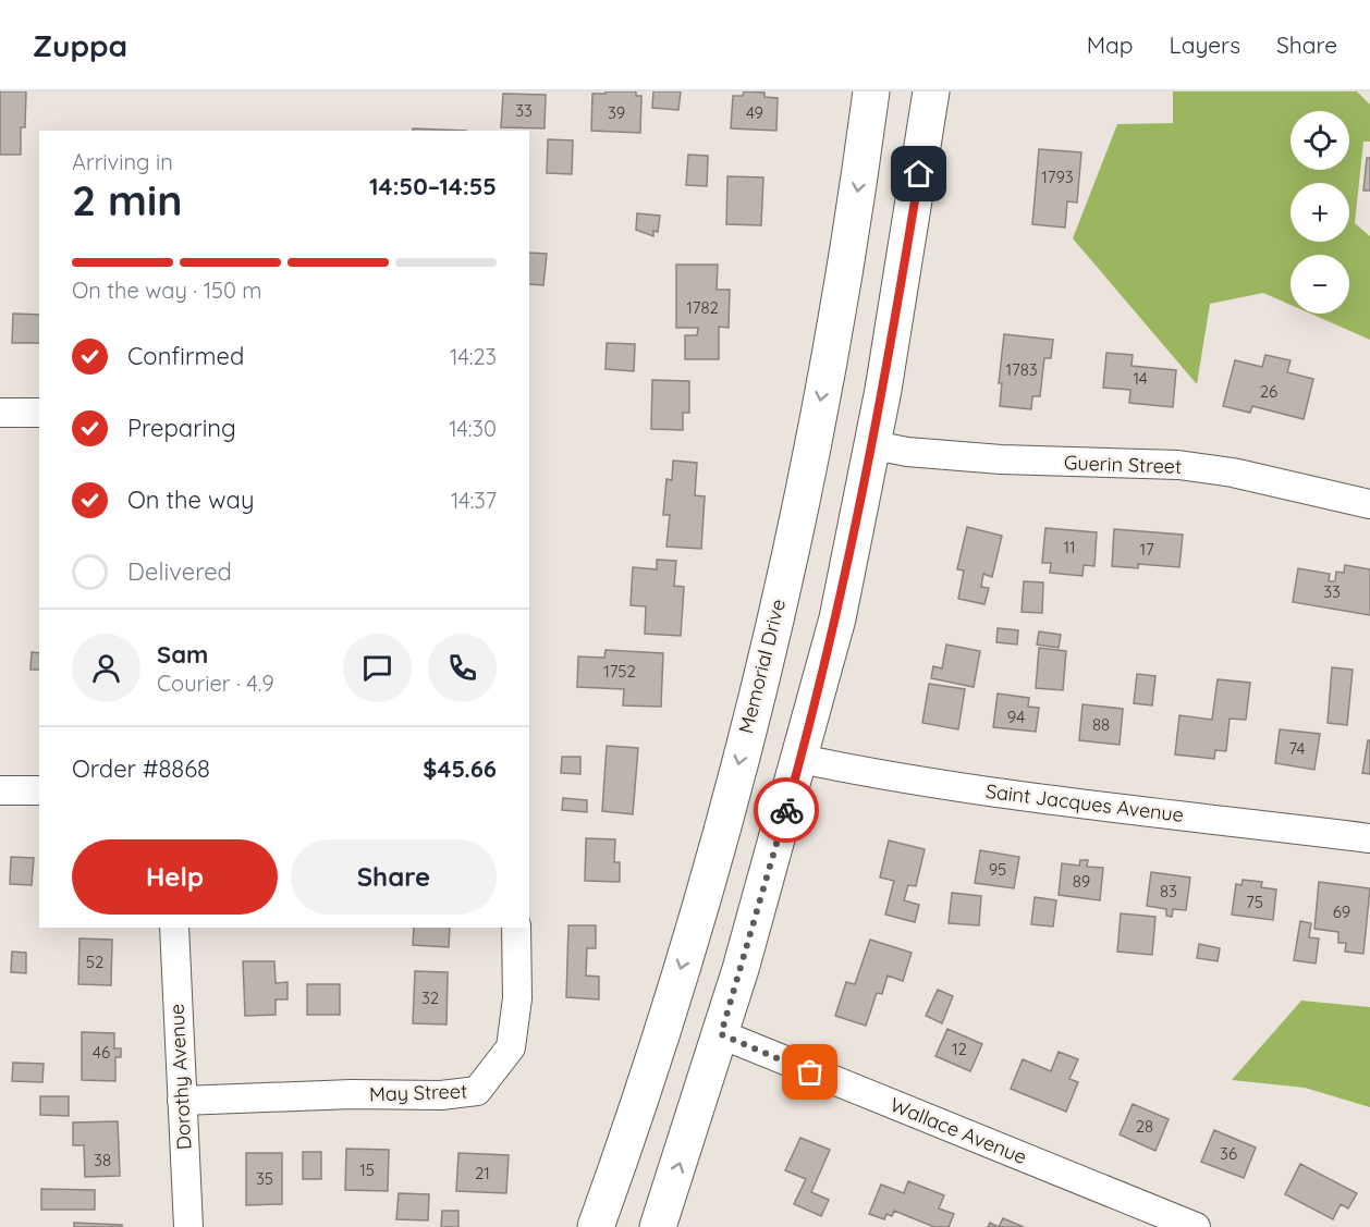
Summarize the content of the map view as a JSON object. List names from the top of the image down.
{
  "streets": {
    "main road": ["Memorial Drive"],
    "street": [
      "Guerin Street",
      "Saint Jacques Avenue",
      "Dorothy Avenue",
      "May Street",
      "Wallace Avenue"
    ]
  },
  "crossings": [
    ["Dorothy Avenue", "May Street"]
  ],
  "house_numbers": [
    "33",
    "39",
    "49",
    "1793",
    "1782",
    "1783",
    "14",
    "26",
    "11",
    "17",
    "33",
    "1752",
    "94",
    "88",
    "74",
    "95",
    "89",
    "83",
    "75",
    "69",
    "52",
    "32",
    "12",
    "46",
    "28",
    "36",
    "38",
    "15",
    "21",
    "35"
  ],
  "page": {
    "header": "Zuppa",
    "nav": ["Map", "Layers", "Share"],
    "map_buttons": ["+", "−"],
    "heading": ["2 min", "Arriving in", "14:50–14:55"],
    "panel": [
      "Sam",
      "Courier · 4.9",
      "Order #8868",
      "$45.66"
    ],
    "bar": "On the way · 150 m",
    "list": [
      ["Confirmed", "14:23"],
      ["Preparing", "14:30"],
      ["On the way", "14:37"],
      "Delivered"
    ],
    "buttons": ["Help", "Share"]
  }
}
